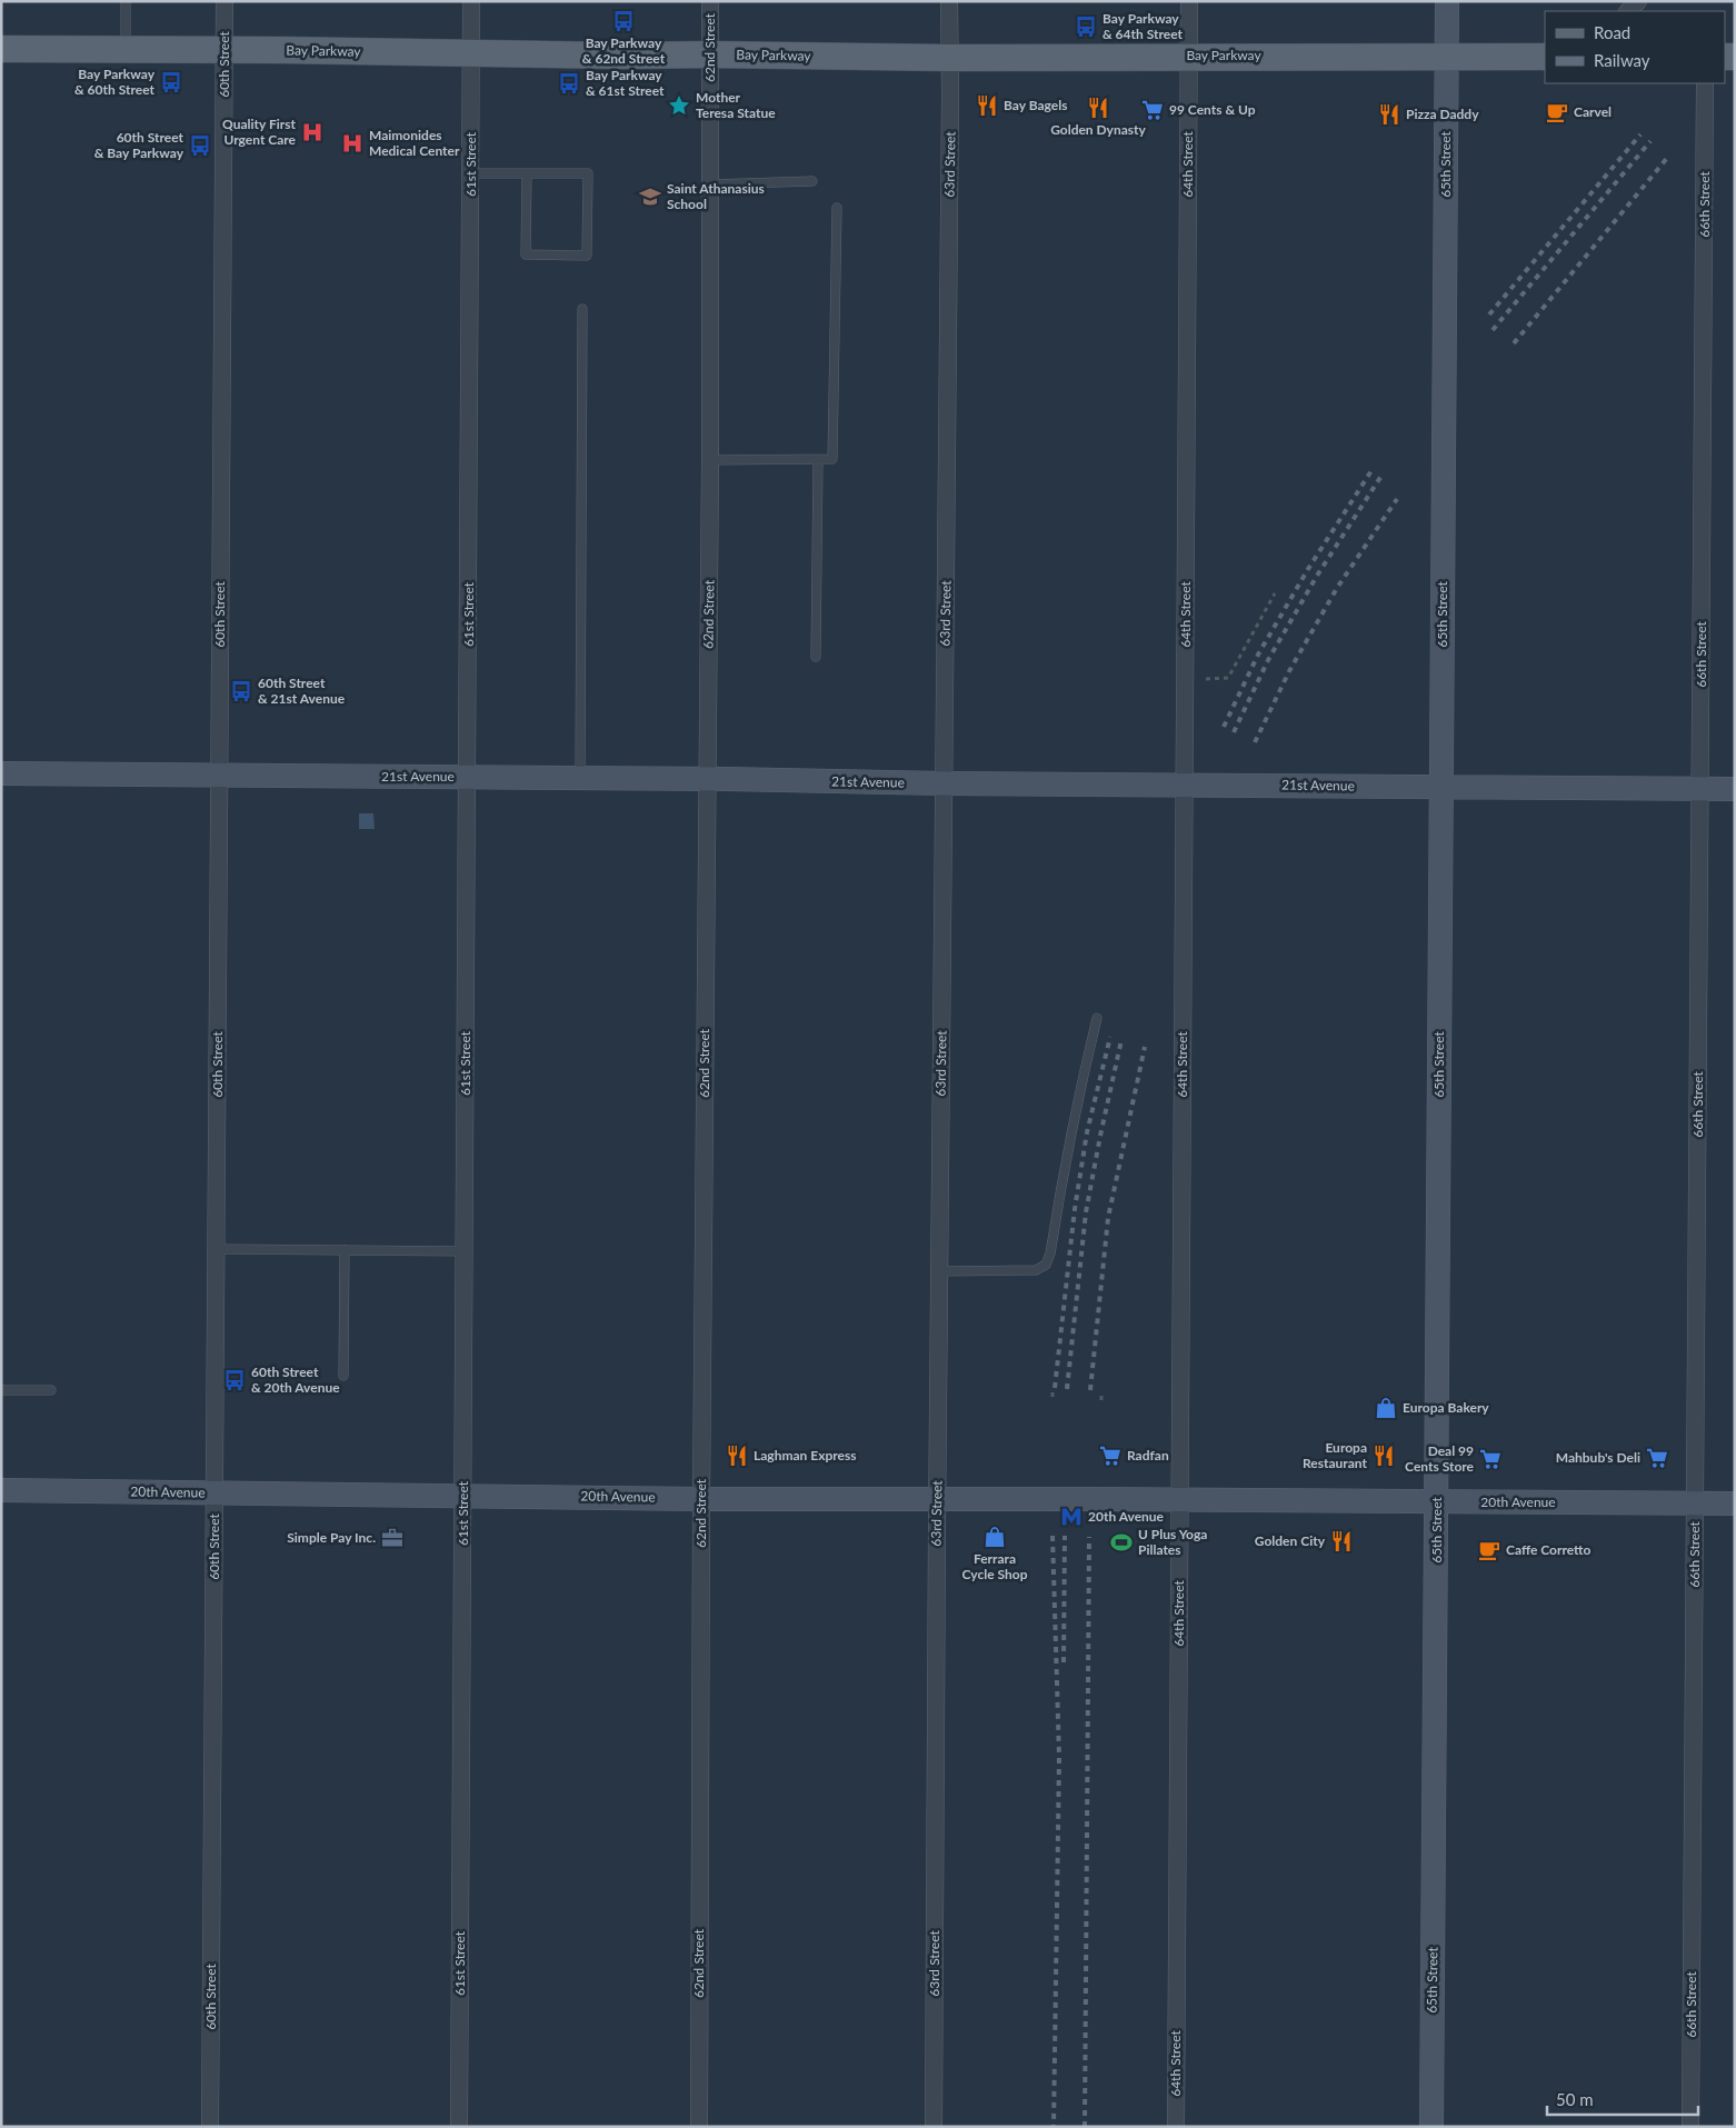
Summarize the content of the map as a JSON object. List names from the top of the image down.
{
  "streets": {
    "main road": ["Bay Parkway"],
    "street": [
      "62nd Street",
      "60th Street",
      "61st Street",
      "63rd Street",
      "64th Street",
      "65th Street",
      "66th Street",
      "21st Avenue",
      "20th Avenue"
    ]
  },
  "crossings": [
    ["62nd Street", "Bay Parkway"],
    ["62nd Street", "21st Avenue"],
    ["62nd Street", "20th Avenue"],
    ["Bay Parkway", "60th Street"],
    ["Bay Parkway", "61st Street"],
    ["Bay Parkway", "63rd Street"],
    ["Bay Parkway", "64th Street"],
    ["Bay Parkway", "65th Street"],
    ["60th Street", "21st Avenue"],
    ["60th Street", "20th Avenue"],
    ["61st Street", "21st Avenue"],
    ["61st Street", "20th Avenue"],
    ["63rd Street", "21st Avenue"],
    ["63rd Street", "20th Avenue"],
    ["64th Street", "21st Avenue"],
    ["64th Street", "20th Avenue"],
    ["65th Street", "21st Avenue"],
    ["65th Street", "20th Avenue"],
    ["66th Street", "21st Avenue"],
    ["66th Street", "20th Avenue"]
  ],
  "places": {
    "bus stop": [
      "Bay Parkway & 62nd Street",
      "Bay Parkway & 64th Street",
      "Bay Parkway & 60th Street",
      "Bay Parkway & 61st Street",
      "60th Street & Bay Parkway",
      "60th Street & 21st Avenue",
      "60th Street & 20th Avenue"
    ],
    "place": ["Mother Teresa Statue"],
    "restaurant": [
      "Bay Bagels",
      "Golden Dynasty",
      "Pizza Daddy",
      "Laghman Express",
      "Europa Restaurant",
      "Golden City"
    ],
    "supermarket": [
      "99 Cents & Up",
      "Radfan",
      "Mahbub's Deli",
      "Deal 99 Cents Store"
    ],
    "cafe": ["Carvel", "Caffe Corretto"],
    "hospital": ["Quality First Urgent Care", "Maimonides Medical Center"],
    "school or university": ["Saint Athanasius School"],
    "shop": ["Europa Bakery", "Ferrara Cycle Shop"],
    "metro station": ["20th Avenue"],
    "office": ["Simple Pay Inc."],
    "sports": ["U Plus Yoga Pillates"]
  },
  "legend": ["Road", "Railway"],
  "scale_bar": "50 m"
}
